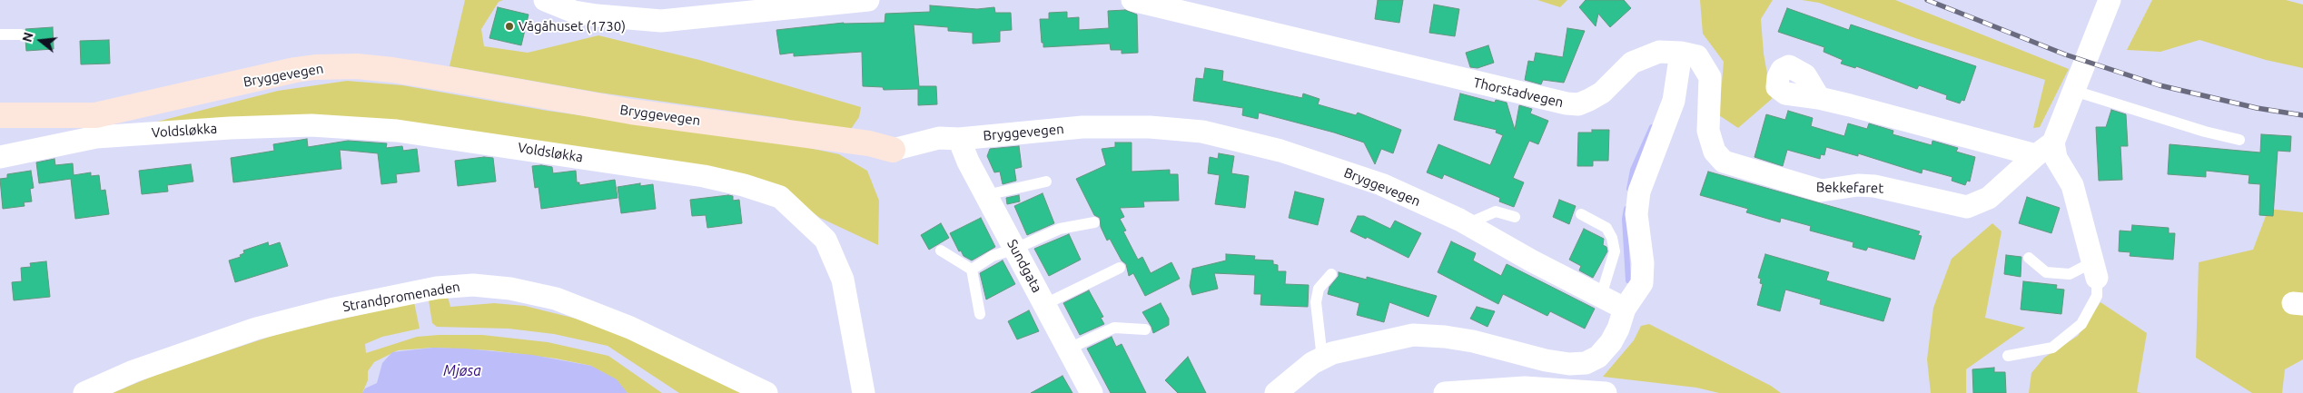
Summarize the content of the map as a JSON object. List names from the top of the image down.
{
  "streets": {
    "street": [
      "Bryggevegen",
      "Thorstadvegen",
      "Voldsløkka",
      "Bekkefaret",
      "Sundgata",
      "Strandpromenaden"
    ]
  },
  "crossings": [
    ["Bryggevegen", "Voldsløkka"],
    ["Bryggevegen", "Sundgata"],
    ["Thorstadvegen", "Bekkefaret"]
  ],
  "water": ["Mjøsa"],
  "places": ["Vågåhuset (1730)"],
  "north": "left"
}
